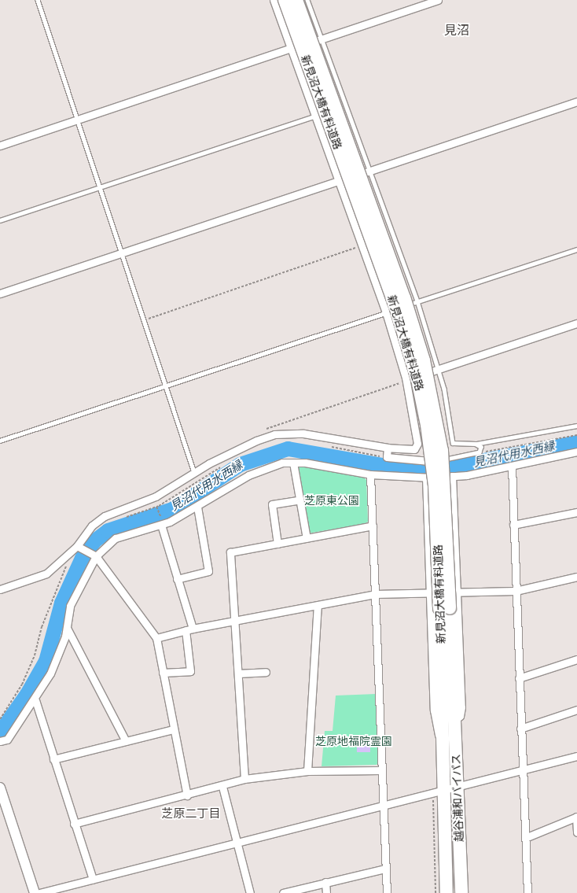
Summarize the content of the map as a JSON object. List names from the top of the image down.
{
  "streets": {
    "highway": ["新見沼大橋有料道路", "越谷浦和バイパス"]
  },
  "crossings": [
    ["新見沼大橋有料道路", "越谷浦和バイパス"]
  ],
  "districts": ["見沼", "芝原二丁目"],
  "water": ["見沼代用水西縁"],
  "parks": ["芝原東公園", "芝原地福院霊園"]
}
